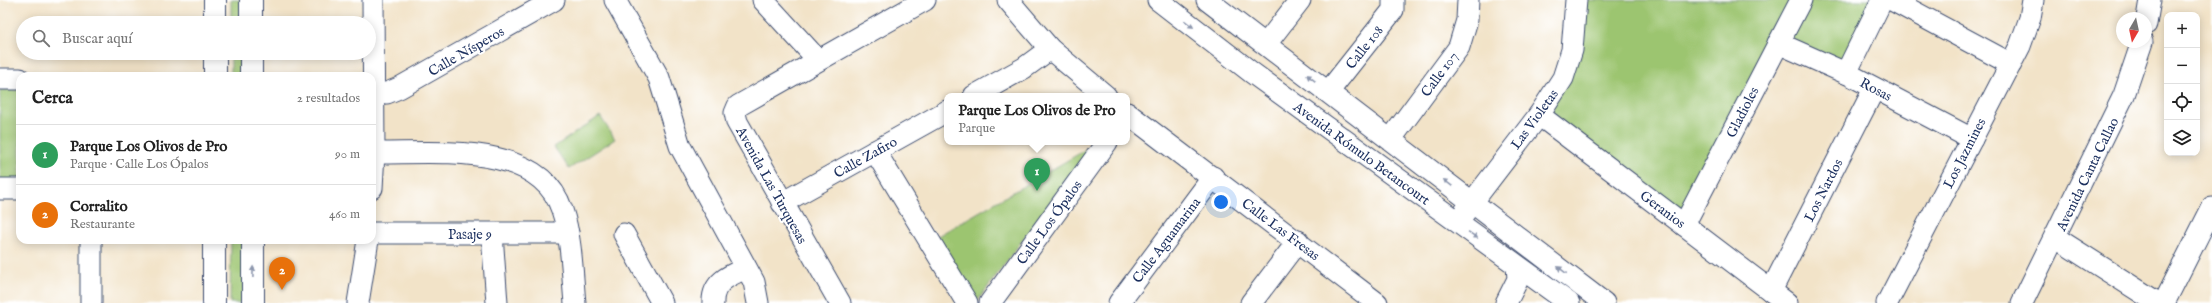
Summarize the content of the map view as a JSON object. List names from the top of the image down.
{
  "streets": {
    "street": [
      "Calle 108",
      "Calle Nísperos",
      "Calle 107",
      "Rosas",
      "Gladioles",
      "Las Violetas",
      "Avenida Rómulo Betancourt",
      "Los Jazmines",
      "Calle Zafiro",
      "Avenida Canta Callao",
      "Avenida Las Turquesas",
      "Los Nardos",
      "Geranios",
      "Calle Los Ópalos",
      "Calle Las Fresas",
      "Pasaje 9",
      "Calle Aguamarina"
    ]
  },
  "crossings": [
    ["Calle 108", "Avenida Rómulo Betancourt"],
    ["Calle 107", "Avenida Rómulo Betancourt"],
    ["Rosas", "Gladioles"],
    ["Rosas", "Los Jazmines"],
    ["Rosas", "Los Nardos"],
    ["Gladioles", "Geranios"],
    ["Las Violetas", "Avenida Rómulo Betancourt"],
    ["Las Violetas", "Geranios"],
    ["Calle Zafiro", "Avenida Las Turquesas"],
    ["Los Nardos", "Geranios"],
    ["Calle Las Fresas", "Calle Aguamarina"]
  ],
  "north": "bottom",
  "page": {
    "map_buttons": ["+", "−"],
    "search": "Buscar aquí",
    "heading": ["Cerca", "2 resultados"],
    "popup": ["Parque Los Olivos de Pro", "Parque"],
    "list": [
      {
        "mark": "1",
        "name": "Parque Los Olivos de Pro",
        "note": "Parque · Calle Los Ópalos",
        "value": "90 m"
      },
      {
        "mark": "2",
        "name": "Corralito",
        "note": "Restaurante",
        "value": "460 m"
      }
    ],
    "pins": ["1", "2"]
  }
}
